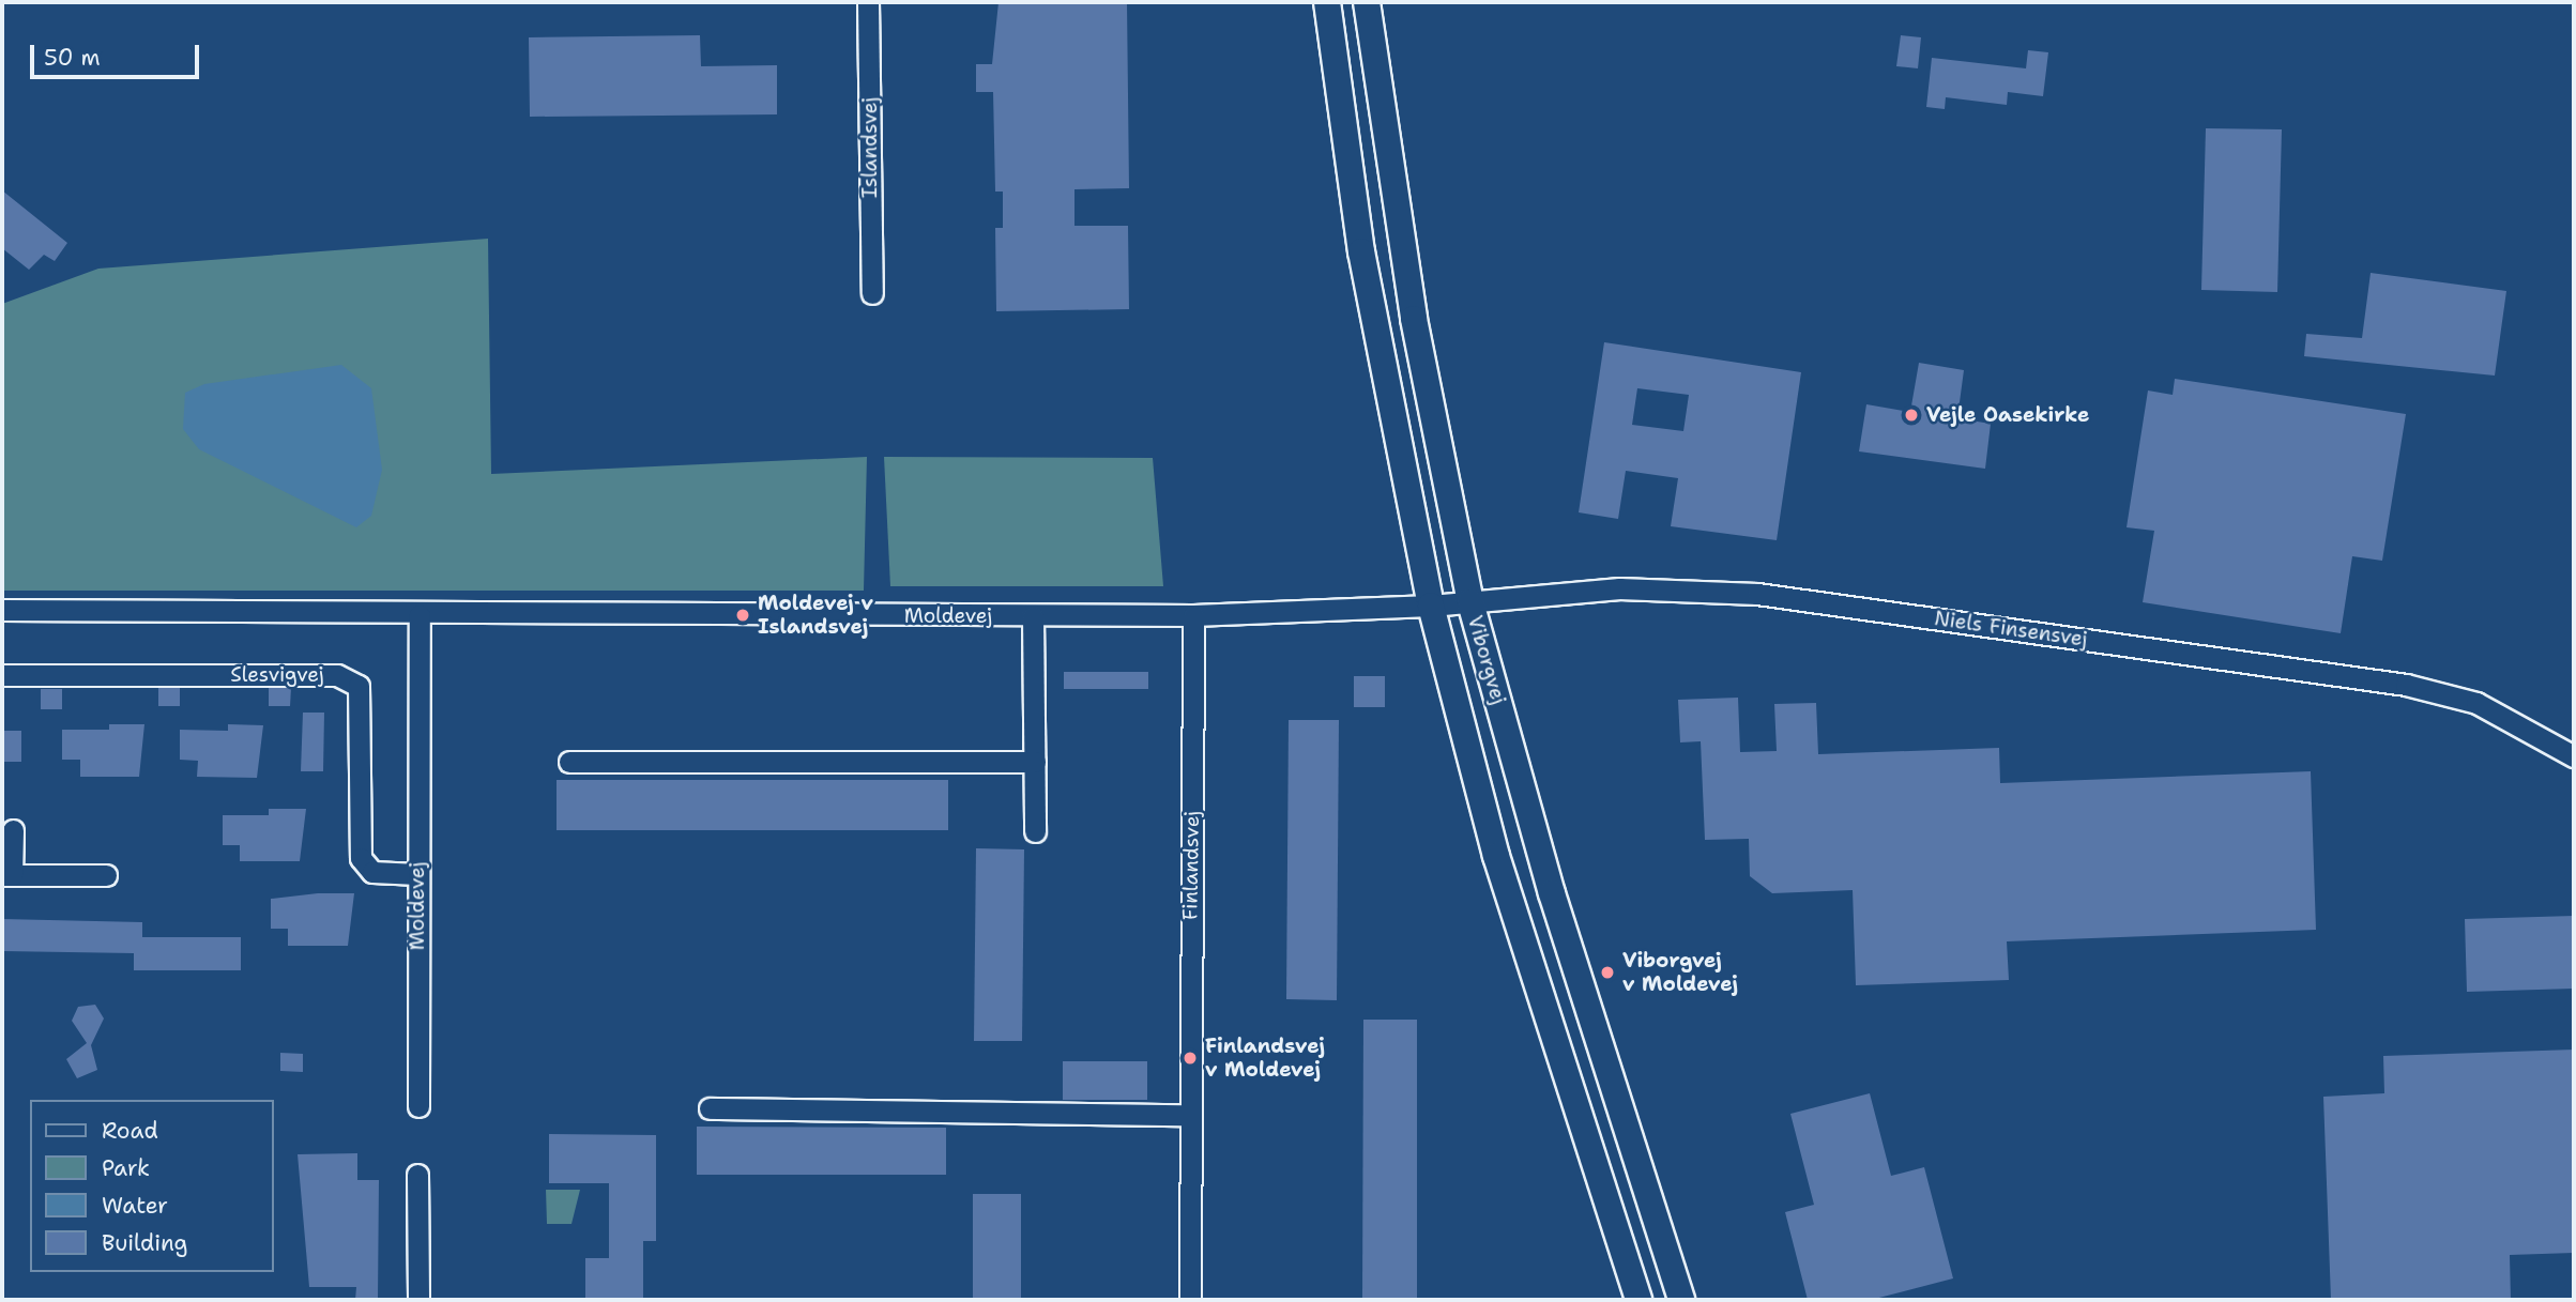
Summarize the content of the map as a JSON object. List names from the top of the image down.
{
  "streets": {
    "street": [
      "Islandsvej",
      "Moldevej",
      "Niels Finsensvej",
      "Viborgvej",
      "Slesvigvej",
      "Finlandsvej"
    ]
  },
  "crossings": [
    ["Moldevej", "Niels Finsensvej"],
    ["Moldevej", "Viborgvej"],
    ["Moldevej", "Slesvigvej"],
    ["Moldevej", "Finlandsvej"],
    ["Niels Finsensvej", "Viborgvej"]
  ],
  "places": [
    "Vejle Oasekirke",
    "Moldevej v Islandsvej",
    "Viborgvej v Moldevej",
    "Finlandsvej v Moldevej"
  ],
  "legend": [
    "Road",
    "Park",
    "Water",
    "Building"
  ],
  "scale_bar": "50 m"
}
